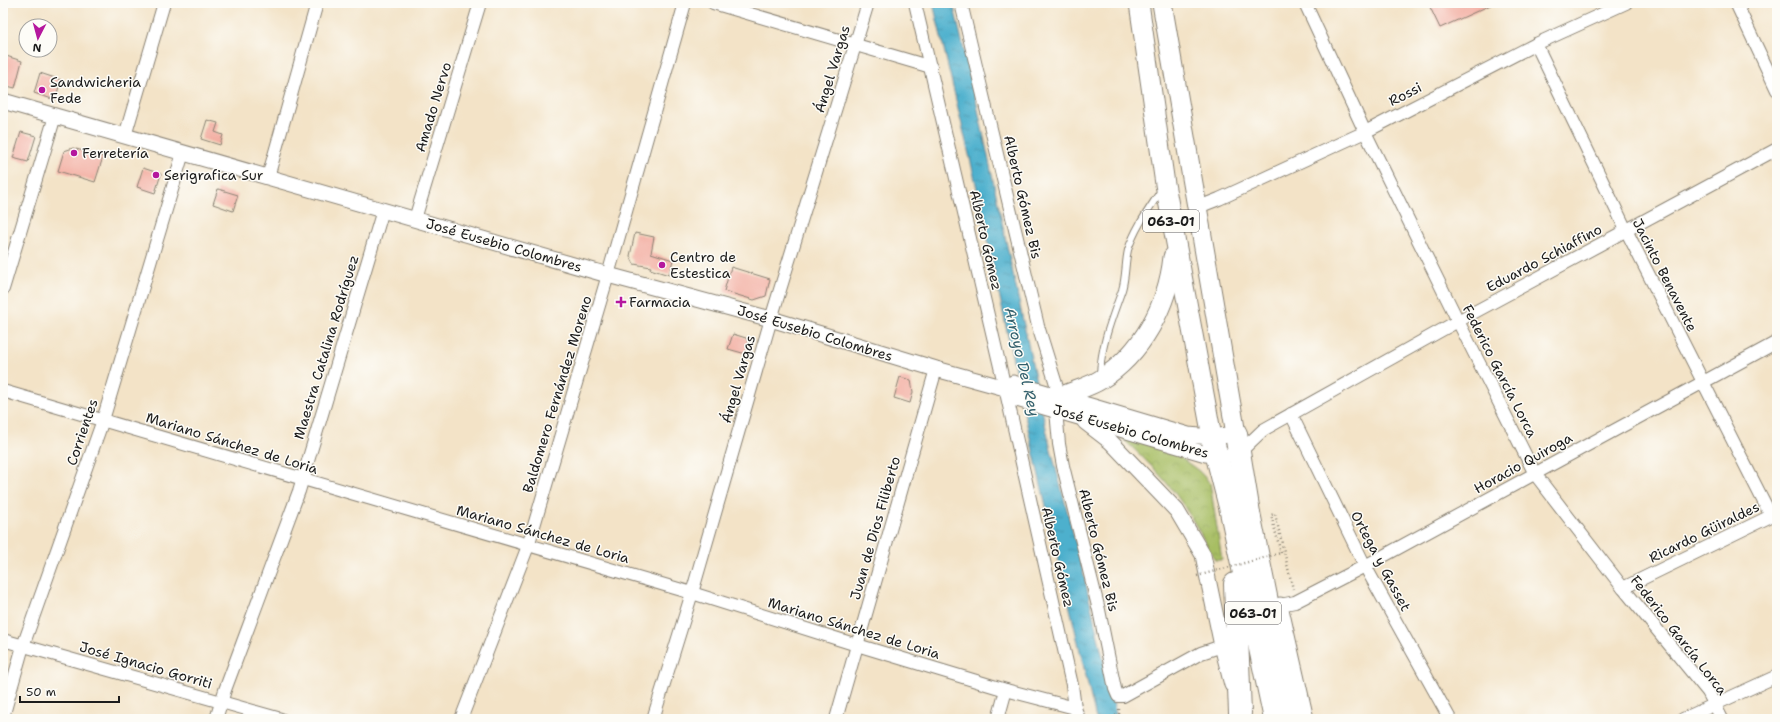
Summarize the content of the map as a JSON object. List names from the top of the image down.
{
  "streets": {
    "highway": ["063-01"],
    "street": [
      "Ángel Vargas",
      "Rossi",
      "Amado Nervo",
      "Alberto Gómez Bis",
      "Alberto Gómez",
      "José Eusebio Colombres",
      "Eduardo Schiaffino",
      "Jacinto Benavente",
      "Maestra Catalina Rodríguez",
      "Federico García Lorca",
      "Baldomero Fernández Moreno",
      "Corrientes",
      "Mariano Sánchez de Loria",
      "Horacio Quiroga",
      "Juan de Dios Filiberto",
      "Ricardo Güiraldes",
      "Ortega y Gasset",
      "José Ignacio Gorriti"
    ]
  },
  "crossings": [
    ["Ángel Vargas", "José Eusebio Colombres"],
    ["Ángel Vargas", "Mariano Sánchez de Loria"],
    ["Rossi", "063-01"],
    ["Rossi", "Jacinto Benavente"],
    ["Rossi", "Federico García Lorca"],
    ["Amado Nervo", "José Eusebio Colombres"],
    ["Alberto Gómez Bis", "José Eusebio Colombres"],
    ["063-01", "José Eusebio Colombres"],
    ["063-01", "Eduardo Schiaffino"],
    ["Alberto Gómez", "José Eusebio Colombres"],
    ["Alberto Gómez", "Mariano Sánchez de Loria"],
    ["José Eusebio Colombres", "Eduardo Schiaffino"],
    ["José Eusebio Colombres", "Maestra Catalina Rodríguez"],
    ["José Eusebio Colombres", "Baldomero Fernández Moreno"],
    ["José Eusebio Colombres", "Corrientes"],
    ["José Eusebio Colombres", "Juan de Dios Filiberto"],
    ["Eduardo Schiaffino", "Jacinto Benavente"],
    ["Eduardo Schiaffino", "Federico García Lorca"],
    ["Eduardo Schiaffino", "Ortega y Gasset"],
    ["Jacinto Benavente", "Horacio Quiroga"],
    ["Jacinto Benavente", "Ricardo Güiraldes"],
    ["Maestra Catalina Rodríguez", "Mariano Sánchez de Loria"],
    ["Maestra Catalina Rodríguez", "José Ignacio Gorriti"],
    ["Federico García Lorca", "Horacio Quiroga"],
    ["Federico García Lorca", "Ricardo Güiraldes"],
    ["Baldomero Fernández Moreno", "Mariano Sánchez de Loria"],
    ["Corrientes", "Mariano Sánchez de Loria"],
    ["Corrientes", "José Ignacio Gorriti"],
    ["Mariano Sánchez de Loria", "Juan de Dios Filiberto"],
    ["Horacio Quiroga", "Ortega y Gasset"]
  ],
  "water": ["Arroyo Del Rey"],
  "places": {
    "other": [
      "Sandwicheria Fede",
      "Ferretería",
      "Serigrafica Sur",
      "Centro de Estestica"
    ],
    "health": ["Farmacia"]
  },
  "scale_bar": "50 m",
  "north": "bottom"
}
